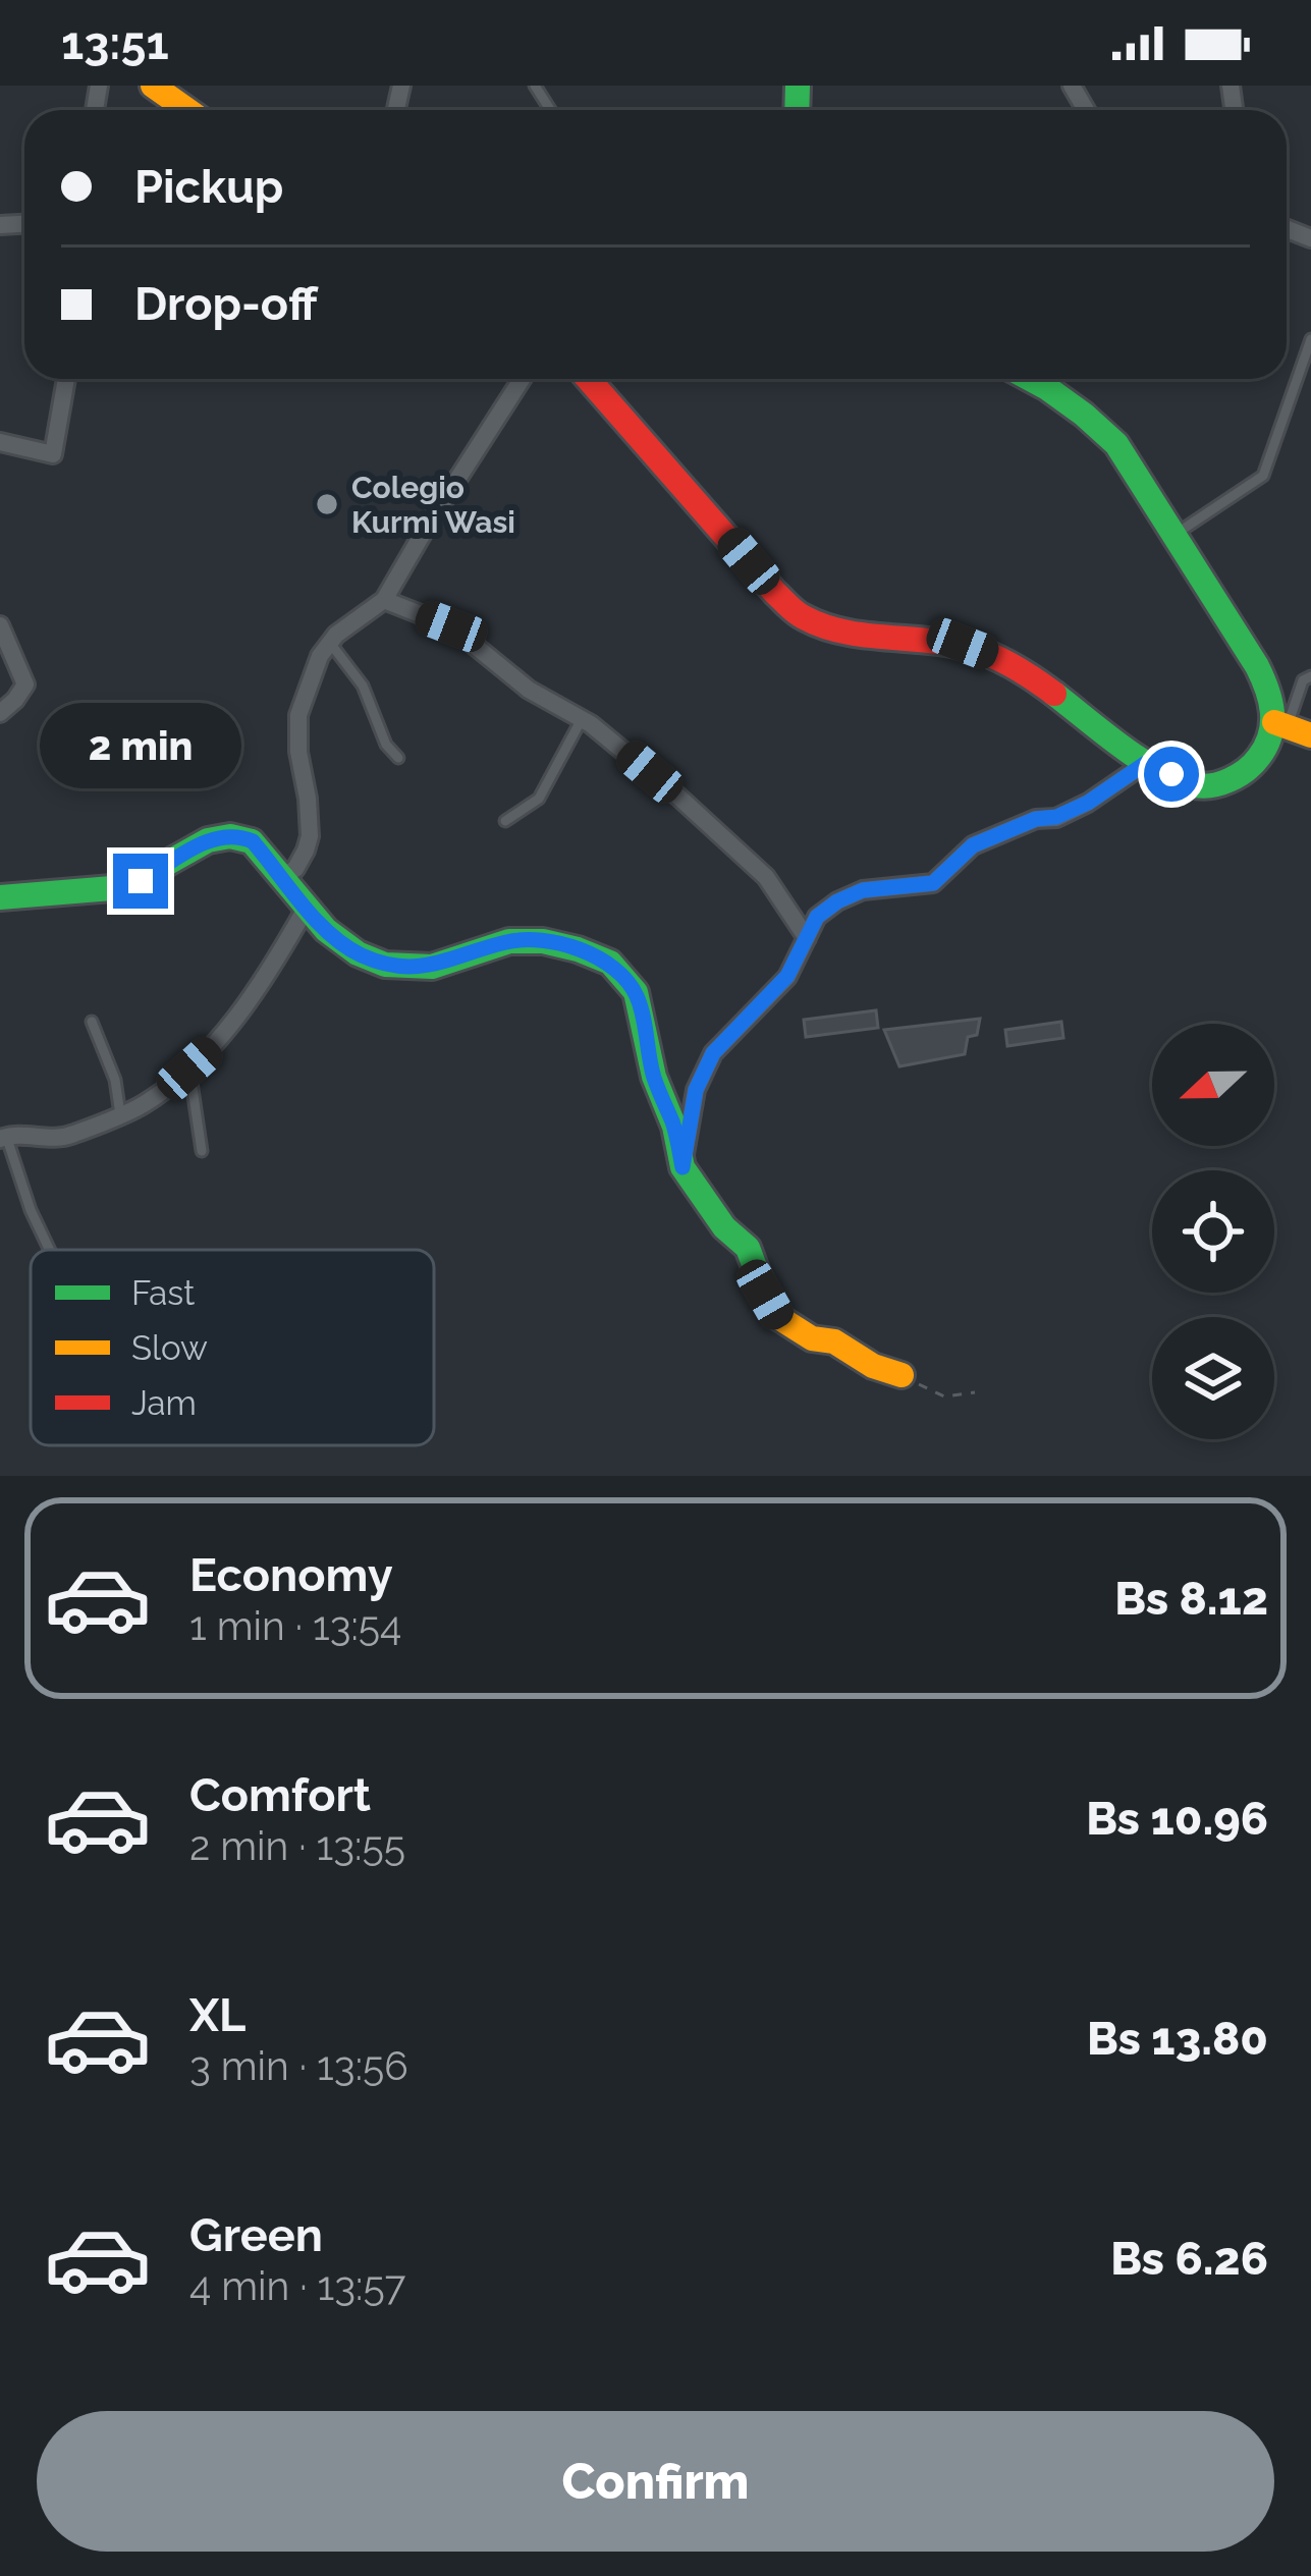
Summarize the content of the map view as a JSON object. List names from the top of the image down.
{
  "places": ["Colegio Kurmi Wasi"],
  "legend": ["Fast", "Slow", "Jam"],
  "north": "left",
  "page": {
    "status": "13:51",
    "banner": ["Pickup", "Drop-off"],
    "bubble": "2 min",
    "list": [
      {
        "name": "Economy",
        "note": "1 min · 13:54",
        "value": "Bs 8.12"
      },
      {
        "name": "Comfort",
        "note": "2 min · 13:55",
        "value": "Bs 10.96"
      },
      {
        "name": "XL",
        "note": "3 min · 13:56",
        "value": "Bs 13.80"
      },
      {
        "name": "Green",
        "note": "4 min · 13:57",
        "value": "Bs 6.26"
      }
    ],
    "buttons": "Confirm"
  }
}
